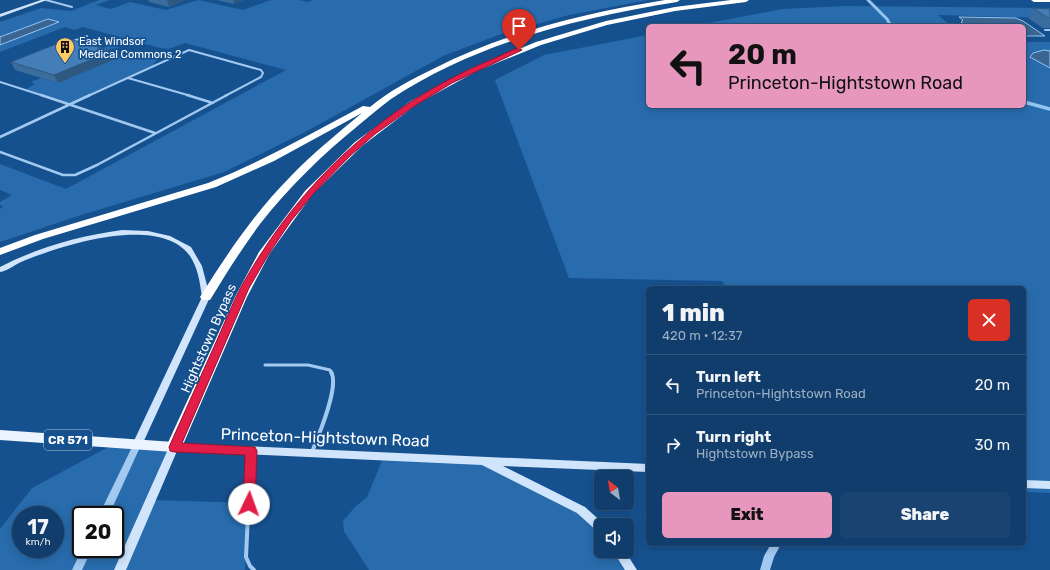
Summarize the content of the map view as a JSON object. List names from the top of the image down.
{
  "streets": {
    "highway": ["Hightstown Bypass"],
    "main road": ["Princeton-Hightstown Road", "CR 571"]
  },
  "crossings": [
    ["Hightstown Bypass", "Princeton-Hightstown Road"]
  ],
  "places": {
    "building": ["East Windsor Medical Commons 2"]
  },
  "north": "top left",
  "page": {
    "turn": ["20 m", "Princeton-Hightstown Road"],
    "heading": ["1 min", "420 m · 12:37"],
    "list": [
      {
        "name": "Turn left",
        "note": "Princeton-Hightstown Road",
        "value": "20 m"
      },
      {
        "name": "Turn right",
        "note": "Hightstown Bypass",
        "value": "30 m"
      }
    ],
    "buttons": ["Exit", "Share"],
    "speed": "17 km/h",
    "limit": "20"
  }
}
